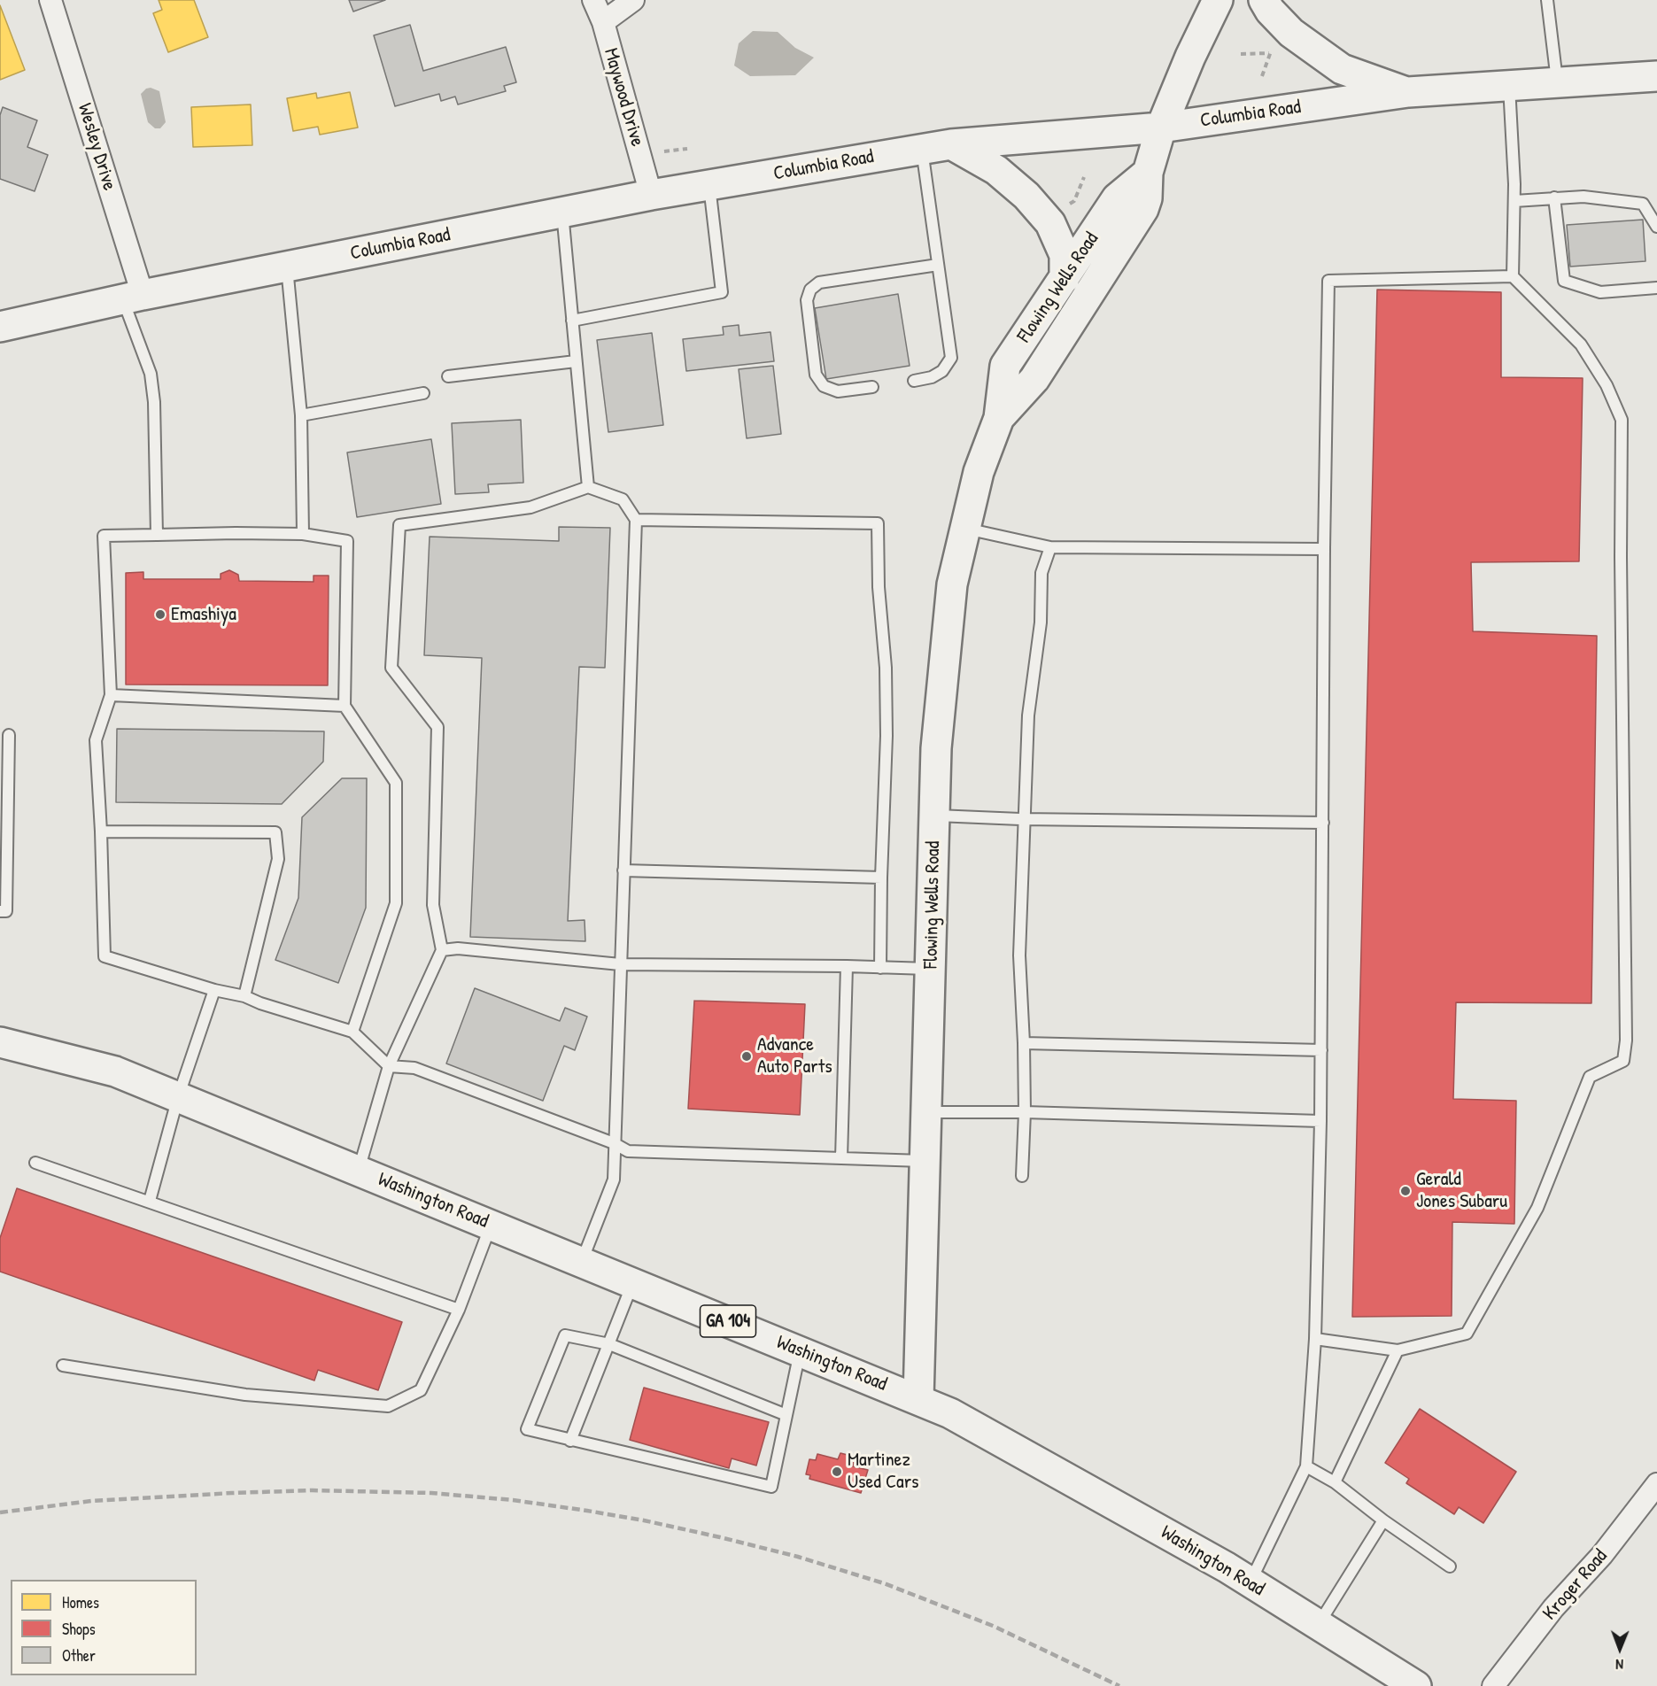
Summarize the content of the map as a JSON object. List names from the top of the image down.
{
  "streets": {
    "main road": [
      "Columbia Road",
      "Flowing Wells Road",
      "Washington Road",
      "GA 104"
    ],
    "street": ["Maywood Drive", "Wesley Drive", "Kroger Road"]
  },
  "crossings": [
    ["Maywood Drive", "Columbia Road"],
    ["Columbia Road", "Wesley Drive"],
    ["Columbia Road", "Flowing Wells Road"],
    ["Flowing Wells Road", "Washington Road"]
  ],
  "places": [
    "Emashiya",
    "Advance Auto Parts",
    "Gerald Jones Subaru",
    "Martinez Used Cars"
  ],
  "legend": ["Homes", "Shops", "Other"],
  "north": "bottom"
}
